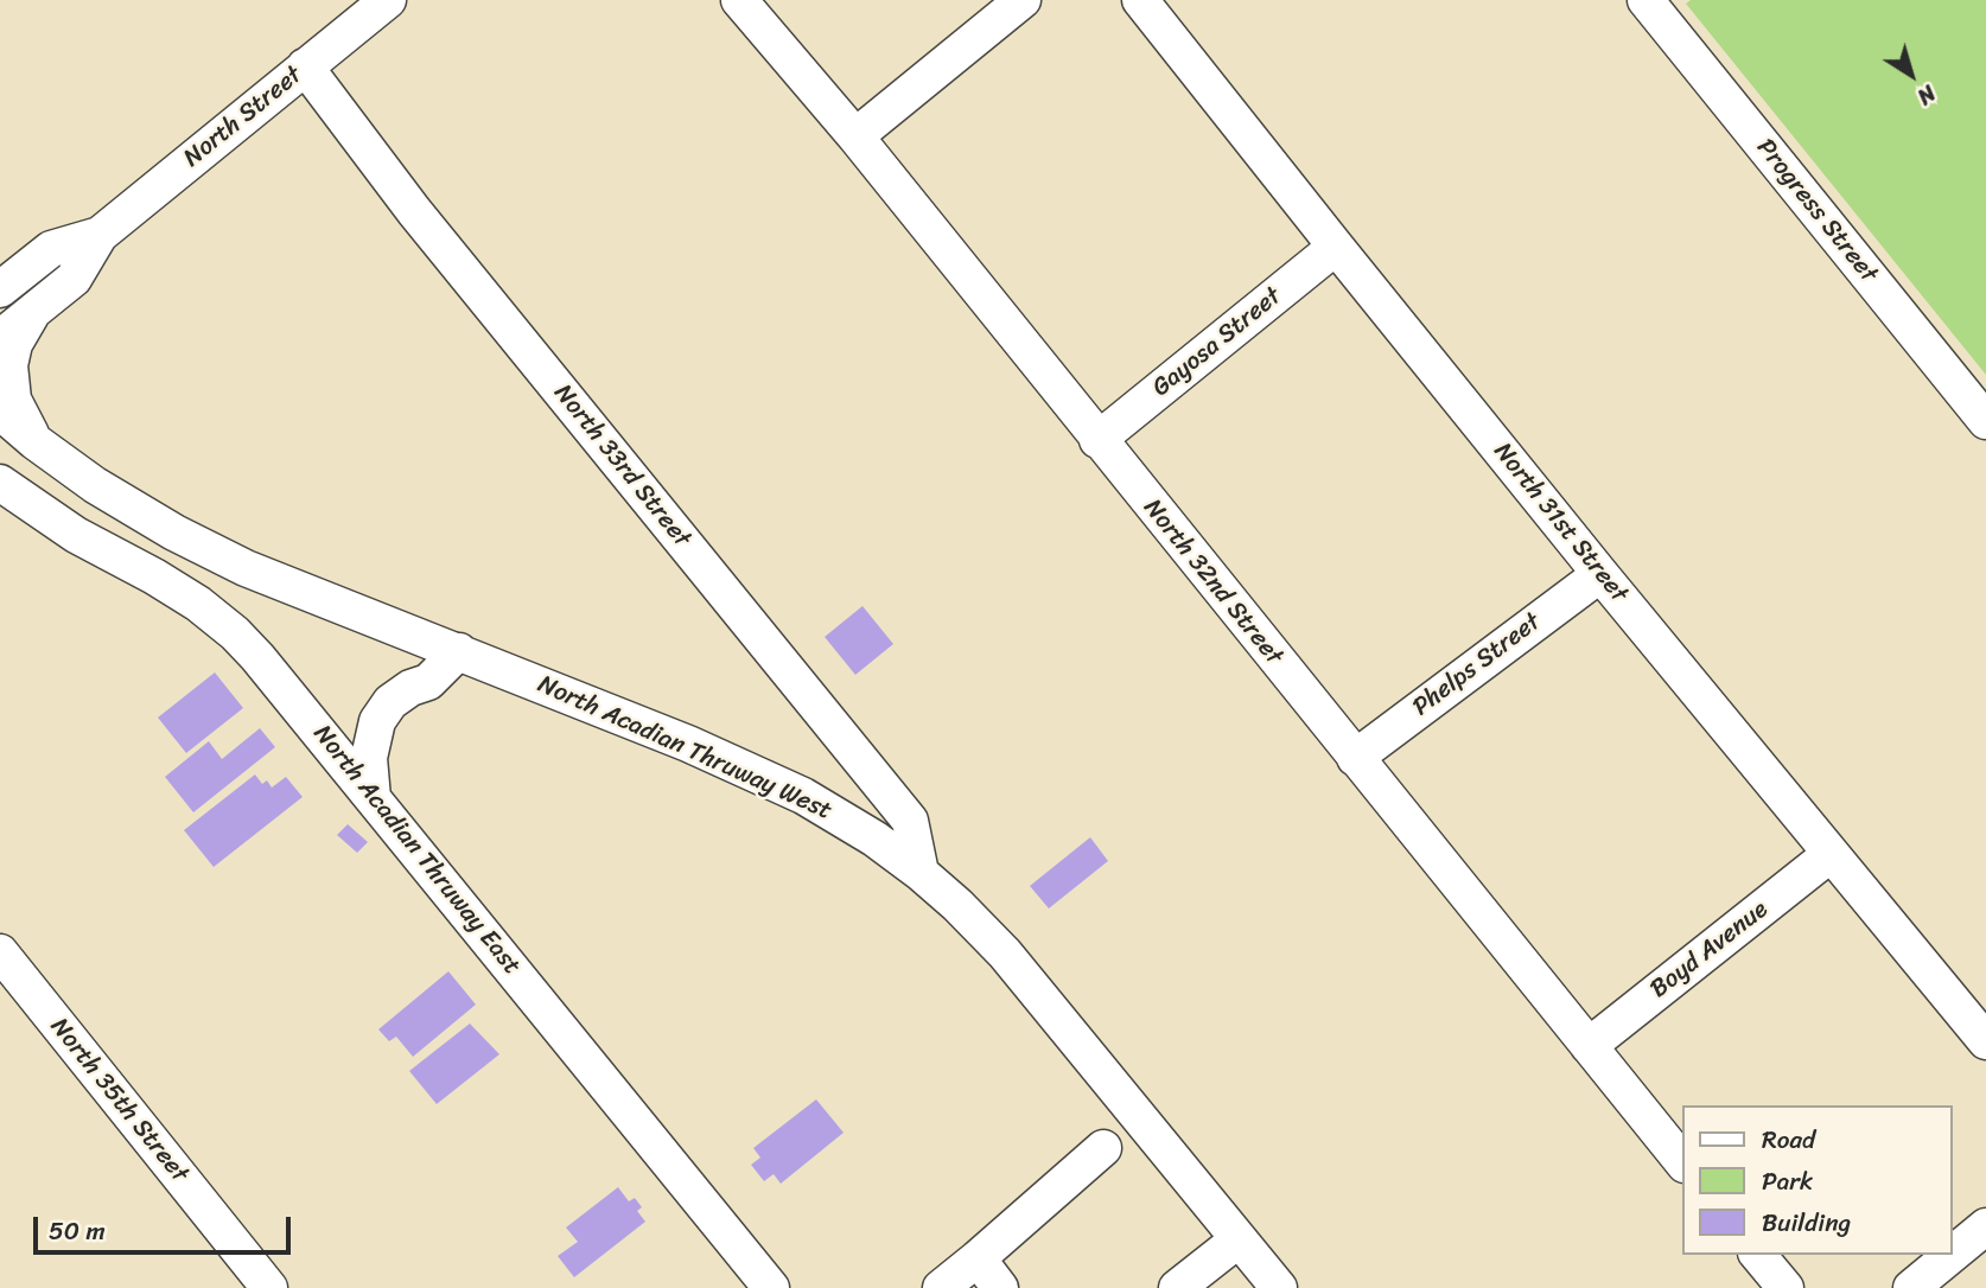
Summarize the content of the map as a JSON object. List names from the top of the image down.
{
  "streets": {
    "street": [
      "North Street",
      "Progress Street",
      "Gayosa Street",
      "North 33rd Street",
      "North 31st Street",
      "North 32nd Street",
      "Phelps Street",
      "North Acadian Thruway West",
      "North Acadian Thruway East",
      "Boyd Avenue",
      "North 35th Street"
    ]
  },
  "crossings": [
    ["North Street", "North 33rd Street"],
    ["Gayosa Street", "North 31st Street"],
    ["Gayosa Street", "North 32nd Street"],
    ["North 33rd Street", "North Acadian Thruway West"],
    ["North 31st Street", "Phelps Street"],
    ["North 31st Street", "Boyd Avenue"],
    ["North 32nd Street", "Phelps Street"],
    ["North 32nd Street", "Boyd Avenue"]
  ],
  "legend": ["Road", "Park", "Building"],
  "scale_bar": "50 m",
  "north": "bottom right"
}
